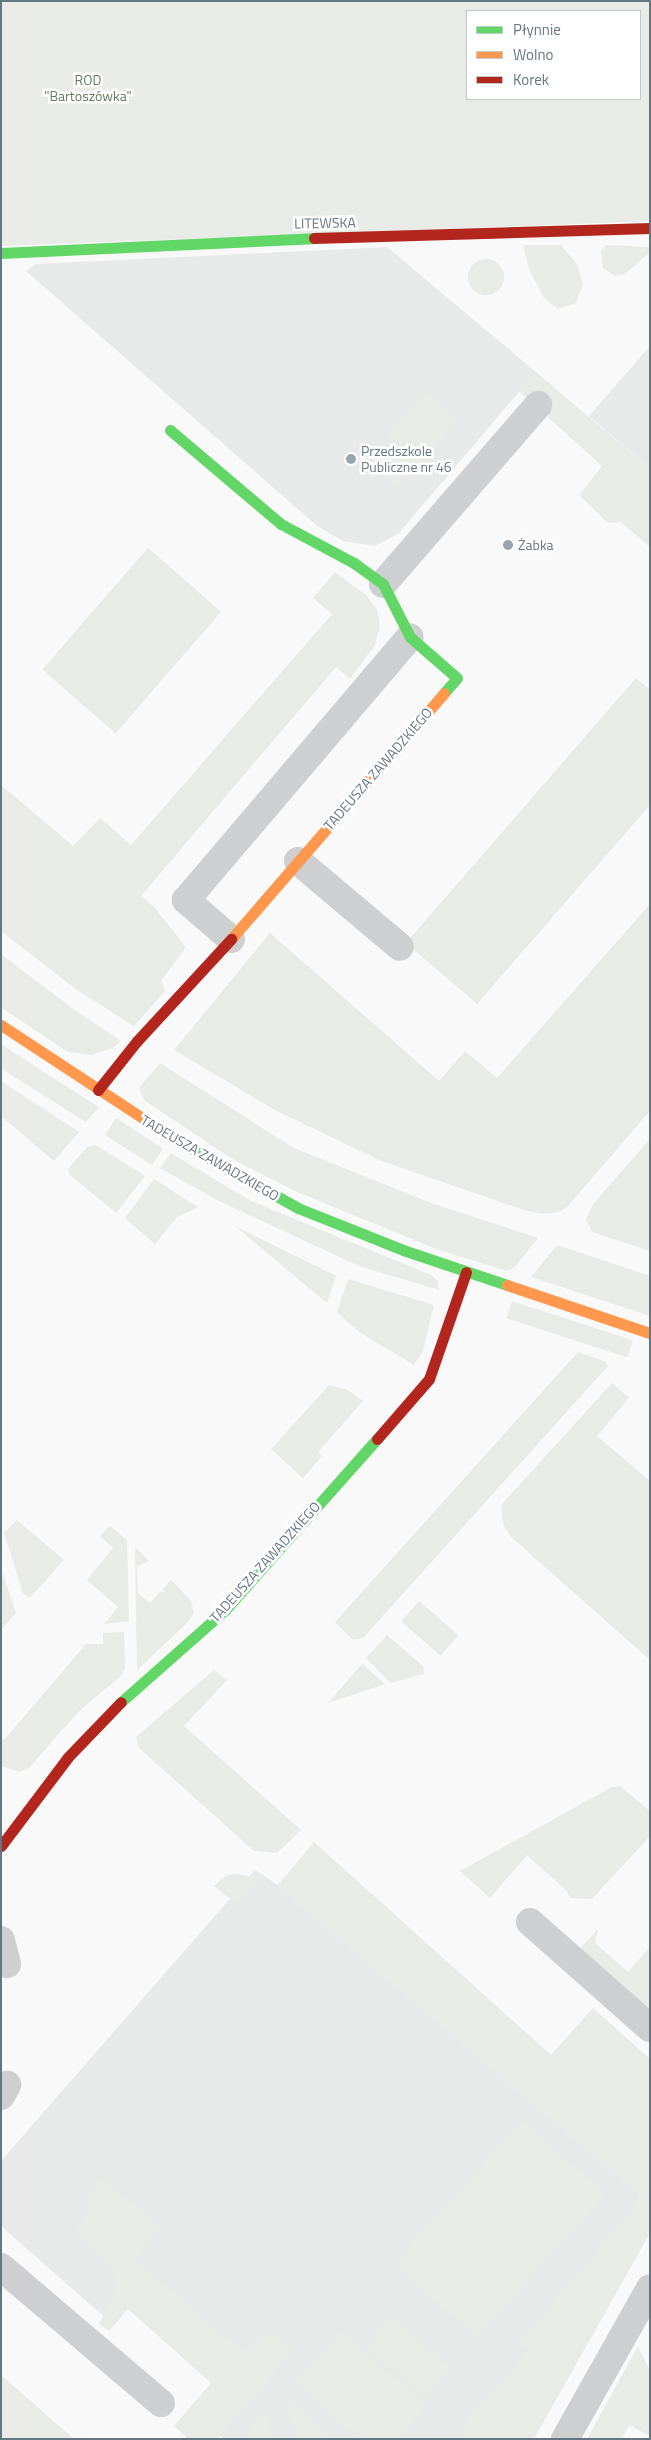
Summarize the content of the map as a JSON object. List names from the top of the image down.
{
  "streets": {
    "street": ["LITEWSKA", "TADEUSZA ZAWADZKIEGO"]
  },
  "parks": ["ROD \"Bartoszówka\""],
  "places": ["Przedszkole Publiczne nr 46", "Żabka"],
  "legend": ["Płynnie", "Wolno", "Korek"]
}
